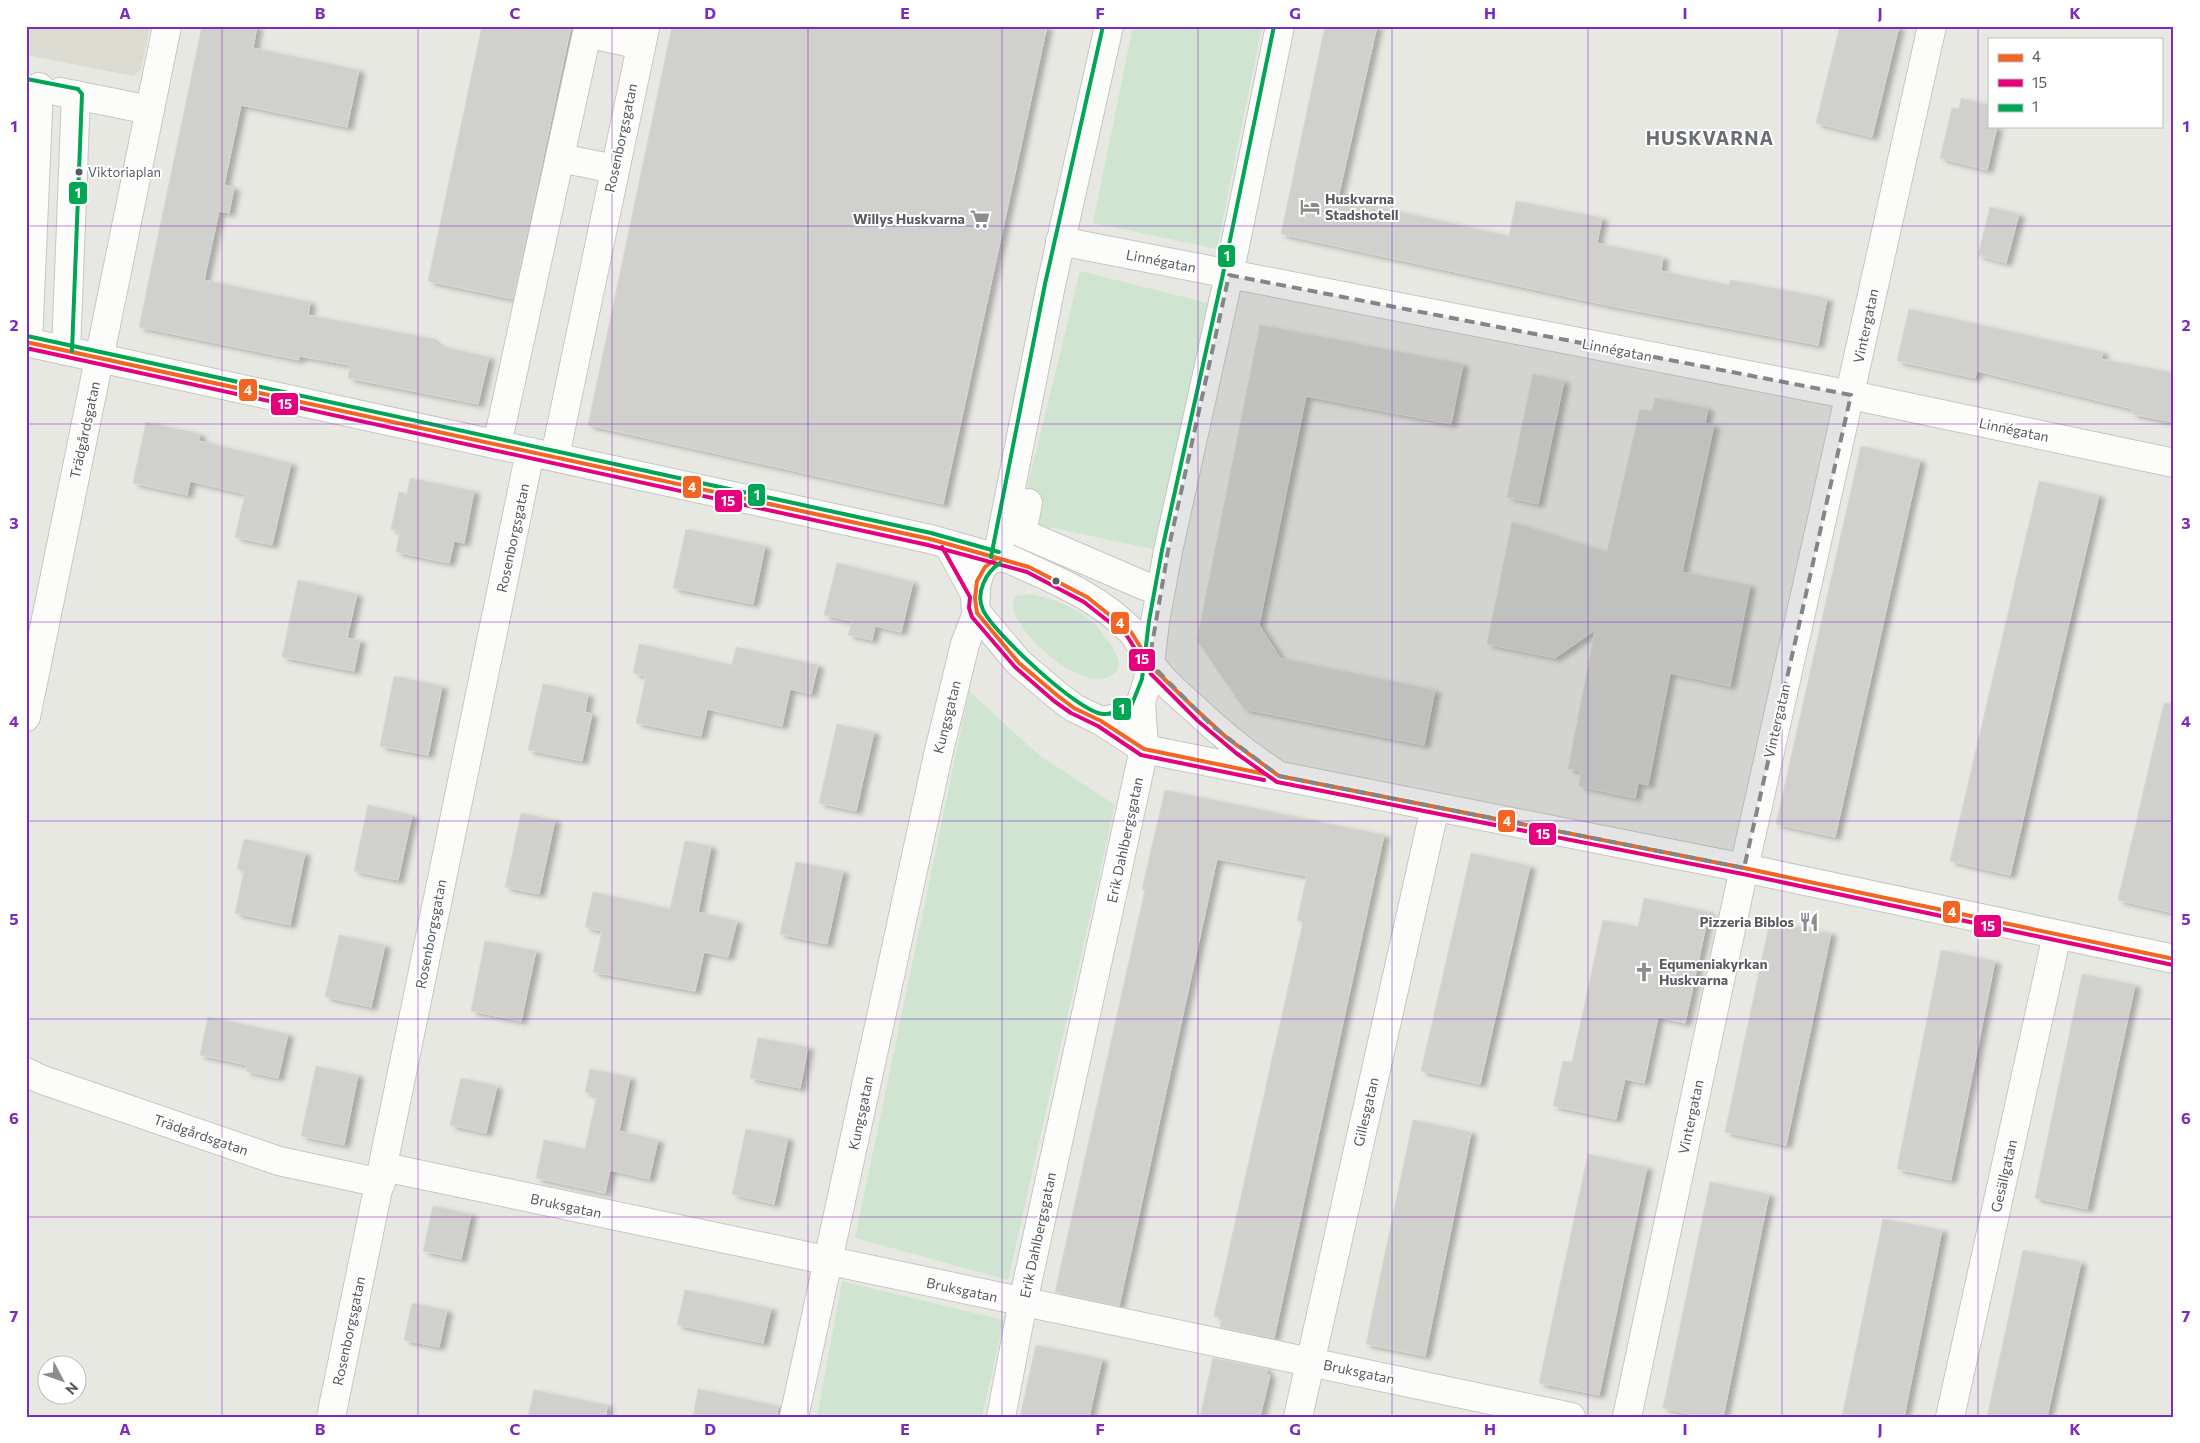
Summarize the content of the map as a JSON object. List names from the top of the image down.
{
  "streets": {
    "street": [
      "Rosenborgsgatan",
      "Linnégatan",
      "Vintergatan",
      "Trädgårdsgatan",
      "Kungsgatan",
      "Erik Dahlbergsgatan",
      "Gillesgatan",
      "Gesällgatan",
      "Bruksgatan"
    ]
  },
  "crossings": [
    ["Rosenborgsgatan", "Trädgårdsgatan"],
    ["Rosenborgsgatan", "Bruksgatan"],
    ["Linnégatan", "Vintergatan"],
    ["Linnégatan", "Erik Dahlbergsgatan"],
    ["Trädgårdsgatan", "Bruksgatan"],
    ["Kungsgatan", "Bruksgatan"],
    ["Erik Dahlbergsgatan", "Bruksgatan"],
    ["Gillesgatan", "Bruksgatan"]
  ],
  "districts": ["HUSKVARNA"],
  "places": {
    "other": ["Viktoriaplan"],
    "hotel": ["Huskvarna Stadshotell"],
    "supermarket": ["Willys Huskvarna"],
    "restaurant": ["Pizzeria Biblos"],
    "church": ["Equmeniakyrkan Huskvarna"]
  },
  "lines": ["transit line 1", "transit line 4", "transit line 15"],
  "legend": ["4", "15", "1"],
  "north": "bottom right",
  "grid": {
    "columns": [
      "A",
      "B",
      "C",
      "D",
      "E",
      "F",
      "G",
      "H",
      "I",
      "J",
      "K"
    ],
    "rows": [
      "1",
      "2",
      "3",
      "4",
      "5",
      "6",
      "7"
    ]
  }
}
